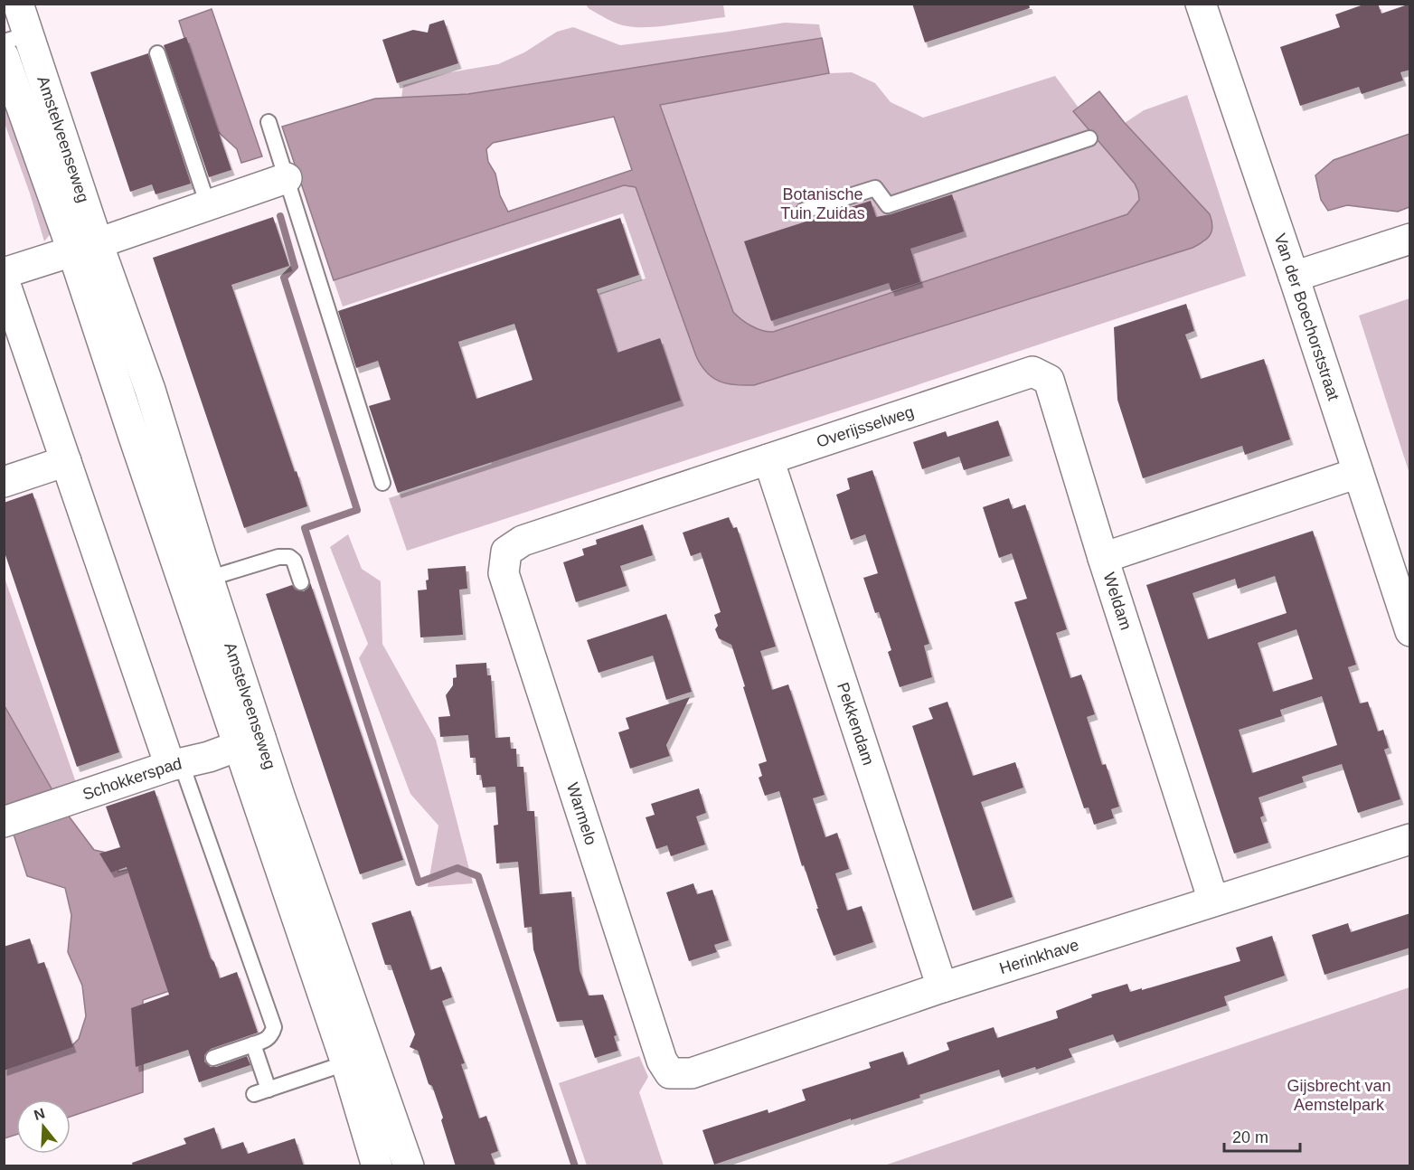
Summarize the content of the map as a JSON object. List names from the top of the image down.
{
  "streets": {
    "street": [
      "Amstelveenseweg",
      "Van der Boechorststraat",
      "Overijsselweg",
      "Weldam",
      "Pekkendam",
      "Schokkerspad",
      "Warmelo",
      "Herinkhave"
    ]
  },
  "crossings": [
    ["Amstelveenseweg", "Schokkerspad"],
    ["Van der Boechorststraat", "Weldam"],
    ["Overijsselweg", "Weldam"],
    ["Overijsselweg", "Pekkendam"],
    ["Overijsselweg", "Warmelo"],
    ["Weldam", "Herinkhave"],
    ["Pekkendam", "Herinkhave"],
    ["Warmelo", "Herinkhave"]
  ],
  "parks": ["Botanische Tuin Zuidas", "Gijsbrecht van Aemstelpark"],
  "scale_bar": "20 m",
  "north": "top"
}
